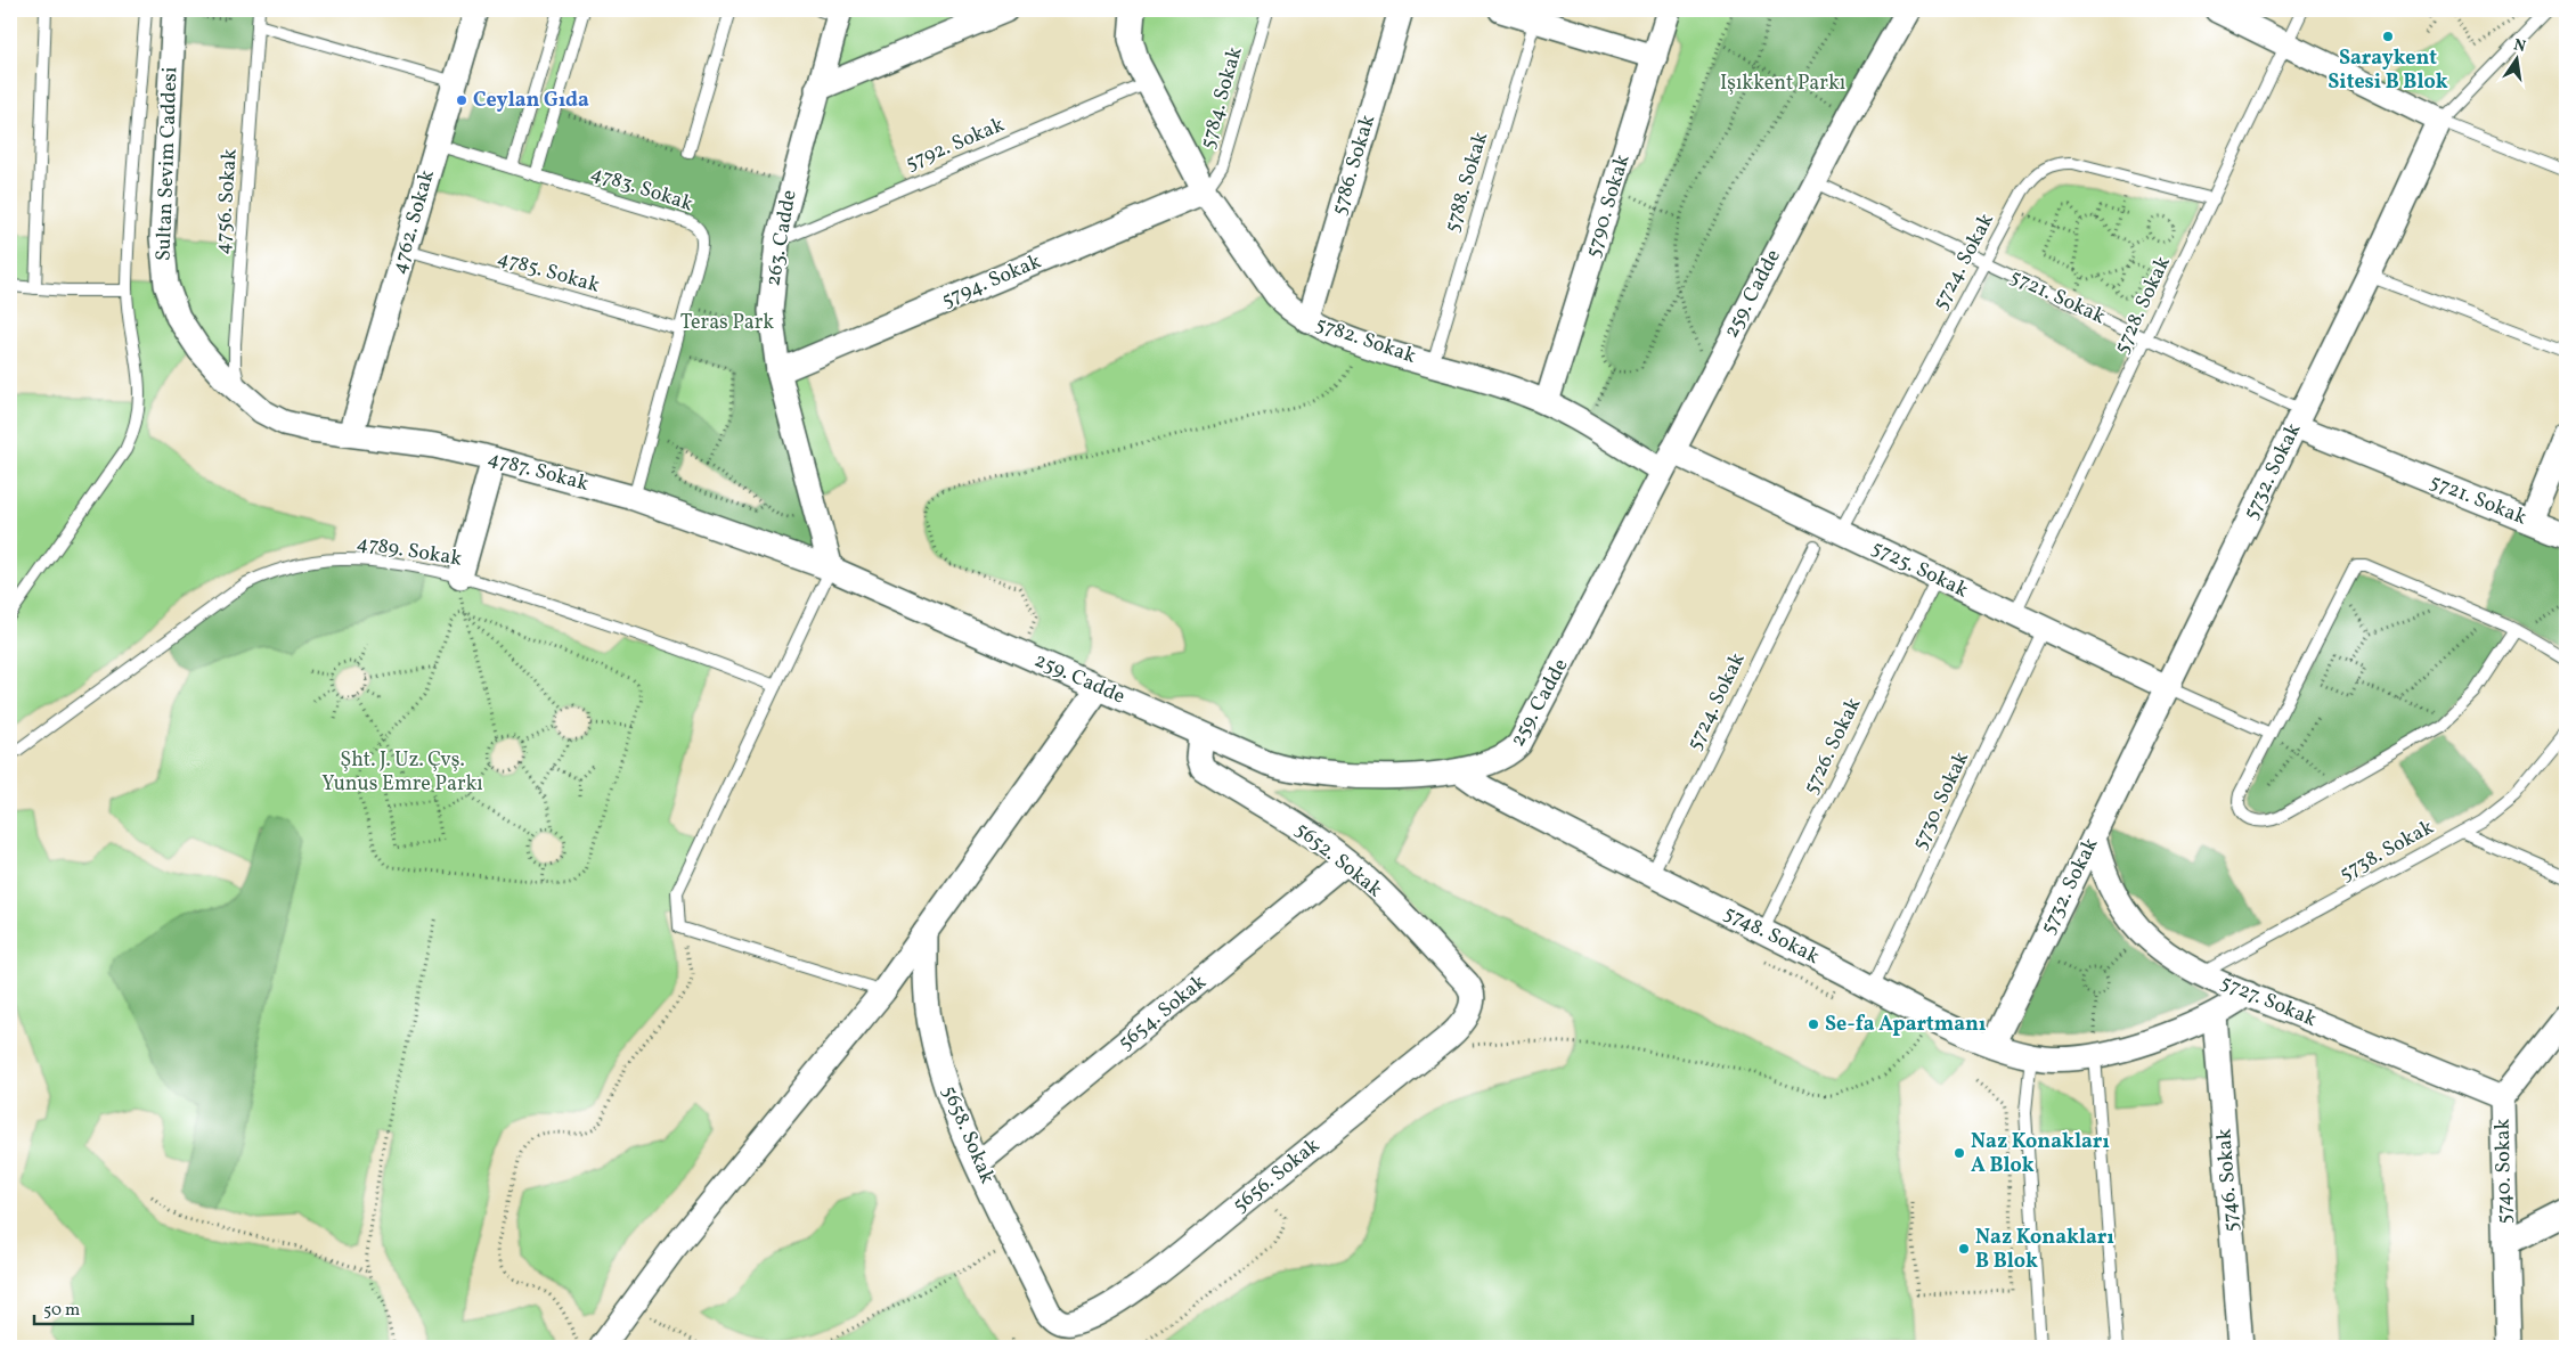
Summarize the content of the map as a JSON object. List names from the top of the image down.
{
  "streets": {
    "street": [
      "Sultan Sevim Caddesi",
      "5786. Sokak",
      "5790. Sokak",
      "4762. Sokak",
      "263. Cadde",
      "5794. Sokak",
      "259. Cadde",
      "5721. Sokak",
      "5782. Sokak",
      "4787. Sokak",
      "5732. Sokak",
      "5725. Sokak",
      "5652. Sokak",
      "5748. Sokak",
      "5727. Sokak",
      "5654. Sokak",
      "5658. Sokak",
      "5740. Sokak",
      "5656. Sokak",
      "5746. Sokak"
    ],
    "lane": [
      "5784. Sokak",
      "5792. Sokak",
      "5788. Sokak",
      "4783. Sokak",
      "4756. Sokak",
      "5724. Sokak",
      "4785. Sokak",
      "5728. Sokak",
      "4789. Sokak",
      "5726. Sokak",
      "5730. Sokak",
      "5738. Sokak"
    ]
  },
  "crossings": [
    ["5784. Sokak", "5794. Sokak"],
    ["5784. Sokak", "5782. Sokak"],
    ["5792. Sokak", "263. Cadde"],
    ["5792. Sokak", "5782. Sokak"],
    ["Sultan Sevim Caddesi", "4756. Sokak"],
    ["Sultan Sevim Caddesi", "4787. Sokak"],
    ["5786. Sokak", "5782. Sokak"],
    ["5788. Sokak", "5782. Sokak"],
    ["4783. Sokak", "4762. Sokak"],
    ["4783. Sokak", "4785. Sokak"],
    ["4783. Sokak", "4787. Sokak"],
    ["4756. Sokak", "4787. Sokak"],
    ["5790. Sokak", "5782. Sokak"],
    ["4762. Sokak", "4785. Sokak"],
    ["4762. Sokak", "4787. Sokak"],
    ["263. Cadde", "5794. Sokak"],
    ["263. Cadde", "259. Cadde"],
    ["263. Cadde", "4787. Sokak"],
    ["5724. Sokak", "5721. Sokak"],
    ["5724. Sokak", "5728. Sokak"],
    ["5724. Sokak", "5725. Sokak"],
    ["5724. Sokak", "5748. Sokak"],
    ["5794. Sokak", "5782. Sokak"],
    ["259. Cadde", "5721. Sokak"],
    ["259. Cadde", "5782. Sokak"],
    ["259. Cadde", "4787. Sokak"],
    ["259. Cadde", "5725. Sokak"],
    ["259. Cadde", "5652. Sokak"],
    ["259. Cadde", "5748. Sokak"],
    ["5721. Sokak", "5728. Sokak"],
    ["5721. Sokak", "5732. Sokak"],
    ["5728. Sokak", "5725. Sokak"],
    ["5782. Sokak", "5725. Sokak"],
    ["5732. Sokak", "5725. Sokak"],
    ["5732. Sokak", "5748. Sokak"],
    ["5732. Sokak", "5727. Sokak"],
    ["5725. Sokak", "5726. Sokak"],
    ["5725. Sokak", "5730. Sokak"],
    ["5726. Sokak", "5748. Sokak"],
    ["5730. Sokak", "5748. Sokak"],
    ["5738. Sokak", "5727. Sokak"],
    ["5652. Sokak", "5654. Sokak"],
    ["5652. Sokak", "5656. Sokak"],
    ["5748. Sokak", "5727. Sokak"],
    ["5748. Sokak", "5746. Sokak"],
    ["5727. Sokak", "5740. Sokak"],
    ["5654. Sokak", "5658. Sokak"],
    ["5658. Sokak", "5656. Sokak"]
  ],
  "parks": ["Işıkkent Parkı", "Teras Park", "Şht. J. Uz. Çvş. Yunus Emre Parkı"],
  "places": [
    "Saraykent Sitesi B Blok",
    "Ceylan Gıda",
    "Se-fa Apartmanı",
    "Naz Konakları A Blok",
    "Naz Konakları B Blok"
  ],
  "scale_bar": "50 m",
  "north": "top"
}
